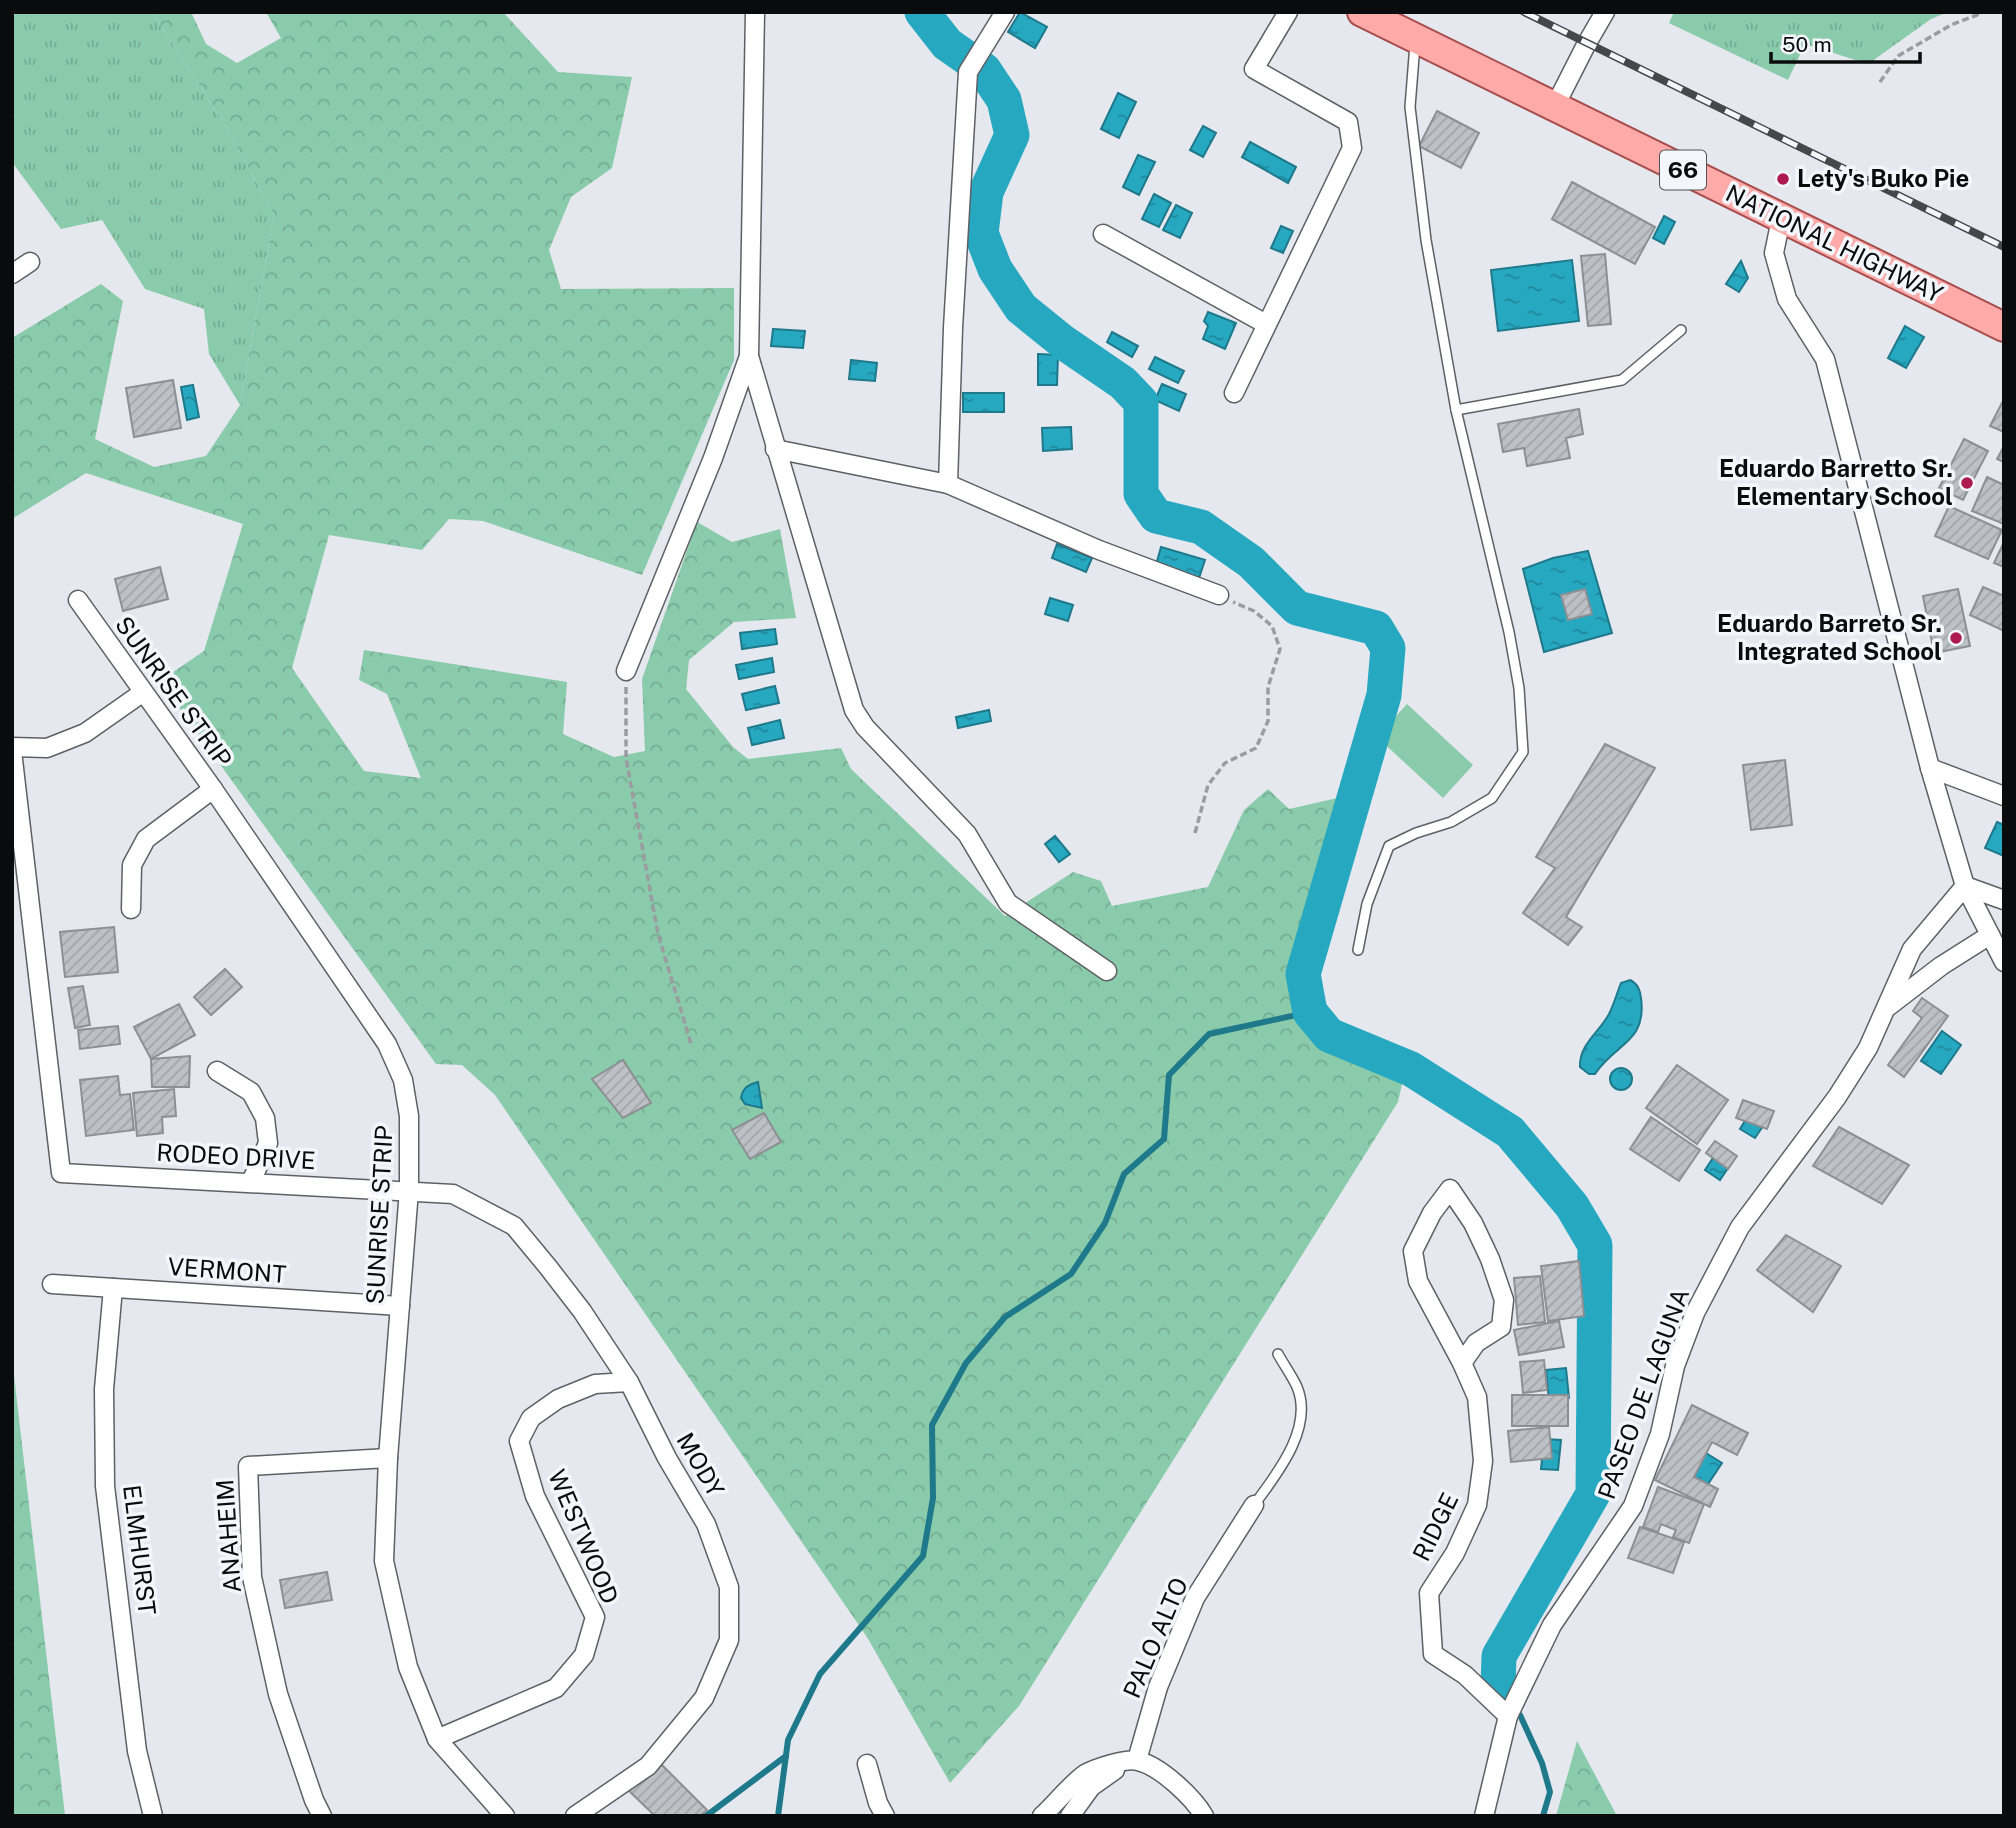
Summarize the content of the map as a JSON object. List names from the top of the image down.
{
  "streets": {
    "main road": ["66", "NATIONAL HIGHWAY"],
    "street": [
      "SUNRISE STRIP",
      "RODEO DRIVE",
      "VERMONT",
      "PASEO DE LAGUNA",
      "MODY",
      "RIDGE",
      "ANAHEIM",
      "WESTWOOD",
      "ELMHURST",
      "PALO ALTO"
    ]
  },
  "crossings": [
    ["SUNRISE STRIP", "RODEO DRIVE"],
    ["SUNRISE STRIP", "VERMONT"],
    ["SUNRISE STRIP", "MODY"],
    ["SUNRISE STRIP", "ANAHEIM"],
    ["SUNRISE STRIP", "WESTWOOD"],
    ["RODEO DRIVE", "MODY"],
    ["VERMONT", "ELMHURST"],
    ["PASEO DE LAGUNA", "RIDGE"],
    ["MODY", "WESTWOOD"]
  ],
  "places": ["Lety's Buko Pie", "Eduardo Barretto Sr. Elementary School", "Eduardo Barreto Sr. Integrated School"],
  "scale_bar": "50 m"
}
